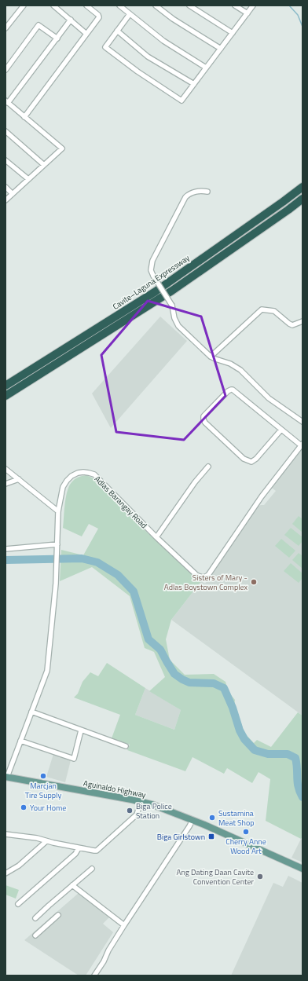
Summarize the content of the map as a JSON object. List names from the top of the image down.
{
  "streets": {
    "highway": ["Cavite–Laguna Expressway"],
    "main road": ["Aguinaldo Highway"],
    "street": ["Adlas Barangay Road"]
  },
  "crossings": [
    ["Adlas Barangay Road", "Aguinaldo Highway"]
  ],
  "places": {
    "other": [
      "Sisters of Mary - Adlas Boystown Complex",
      "Marcjan Tire Supply",
      "Your Home",
      "Biga Police Station",
      "Sustamina Meat Shop",
      "Cherry Anne Wood Art",
      "Ang Dating Daan Cavite Convention Center"
    ],
    "transit": ["Biga Girlstown"]
  }
}
